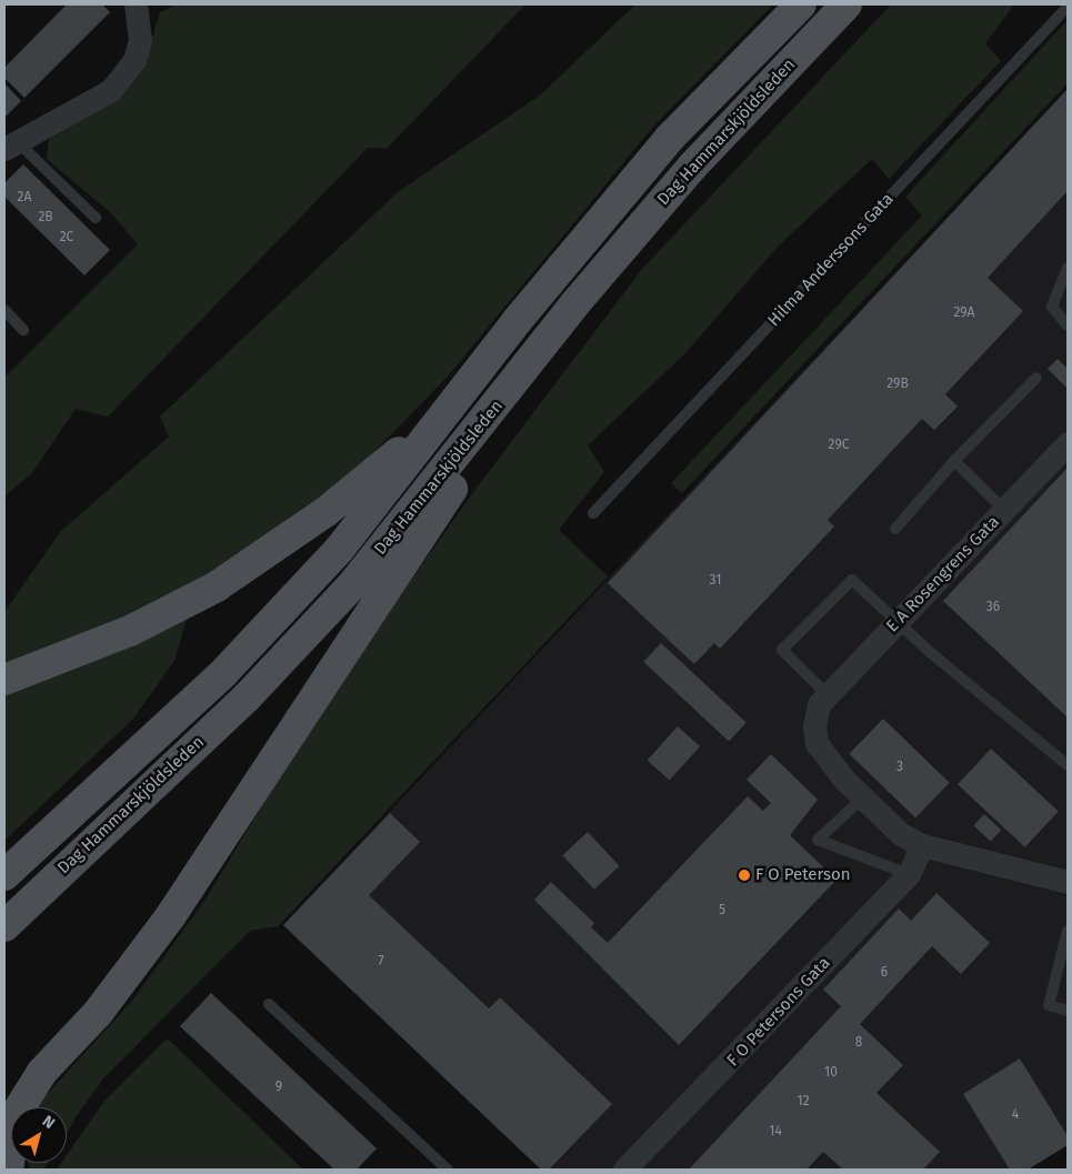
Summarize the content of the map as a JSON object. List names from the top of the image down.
{
  "streets": {
    "main road": ["Dag Hammarskjöldsleden"],
    "street": ["E A Rosengrens Gata", "F O Petersons Gata"],
    "lane": ["Hilma Anderssons Gata"]
  },
  "places": ["F O Peterson"],
  "house_numbers": [
    "2A",
    "2B",
    "2C",
    "29A",
    "29B",
    "29C",
    "31",
    "36",
    "3",
    "5",
    "7",
    "6",
    "8",
    "10",
    "9",
    "12",
    "4",
    "14"
  ],
  "north": "top right"
}
